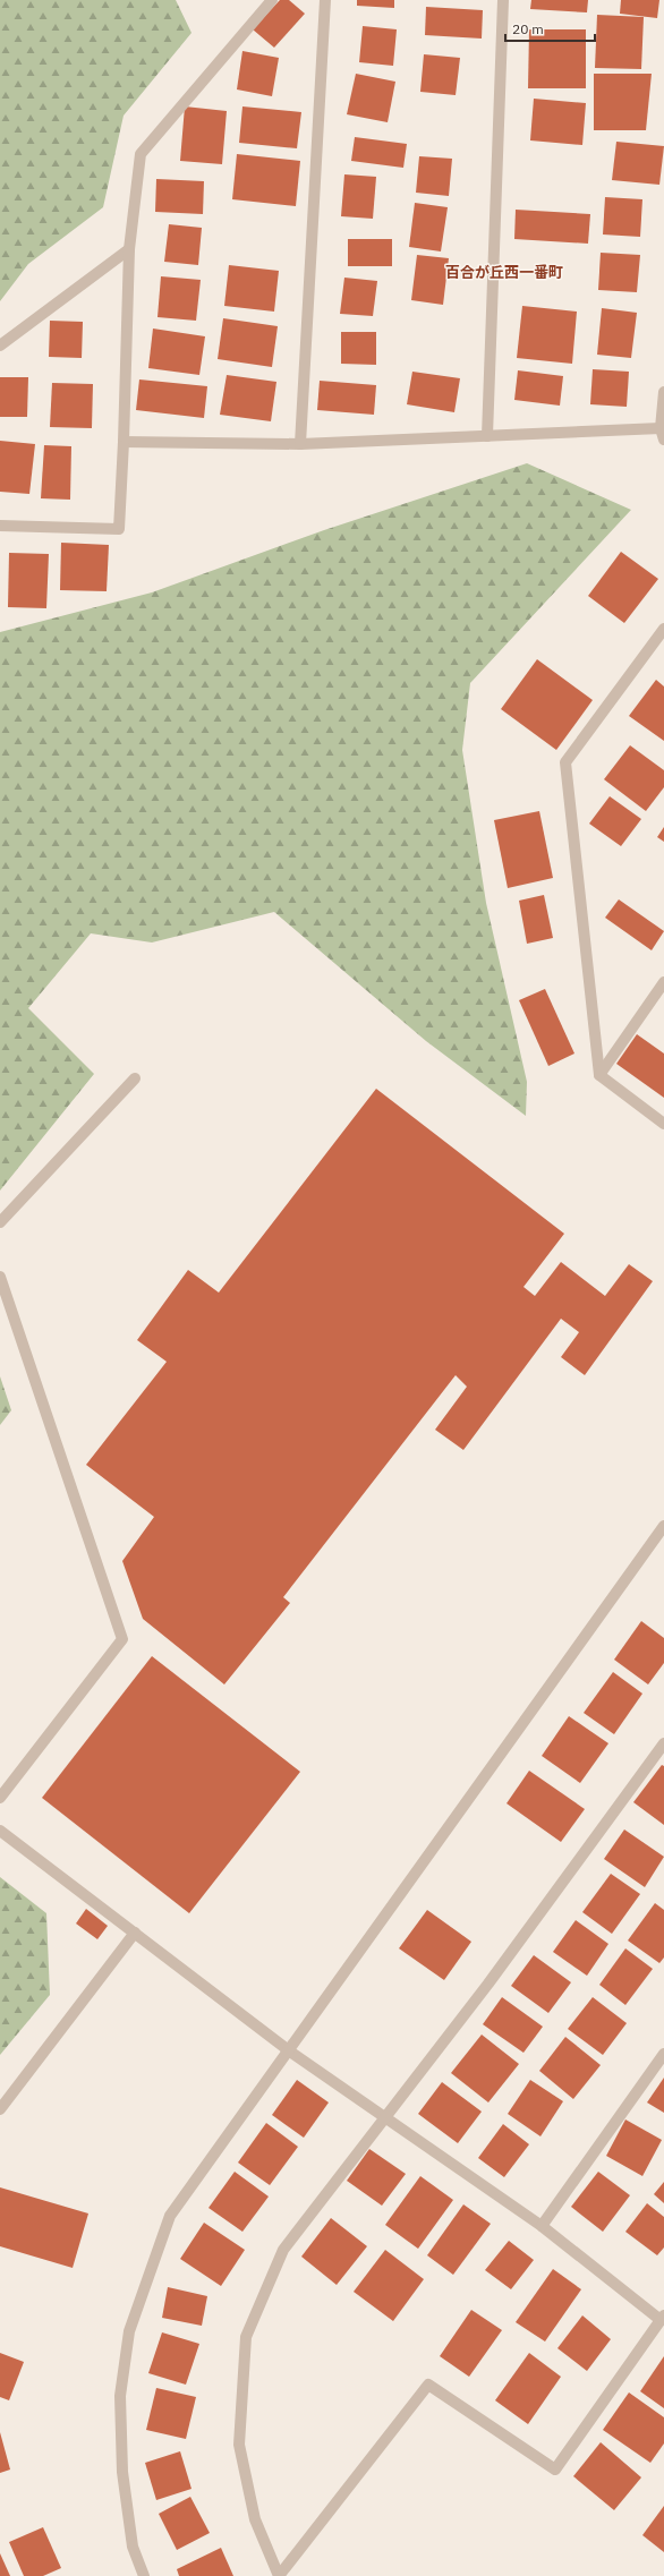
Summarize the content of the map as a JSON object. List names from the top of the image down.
{
  "districts": ["百合が丘西一番町"],
  "scale_bar": "20 m"
}
